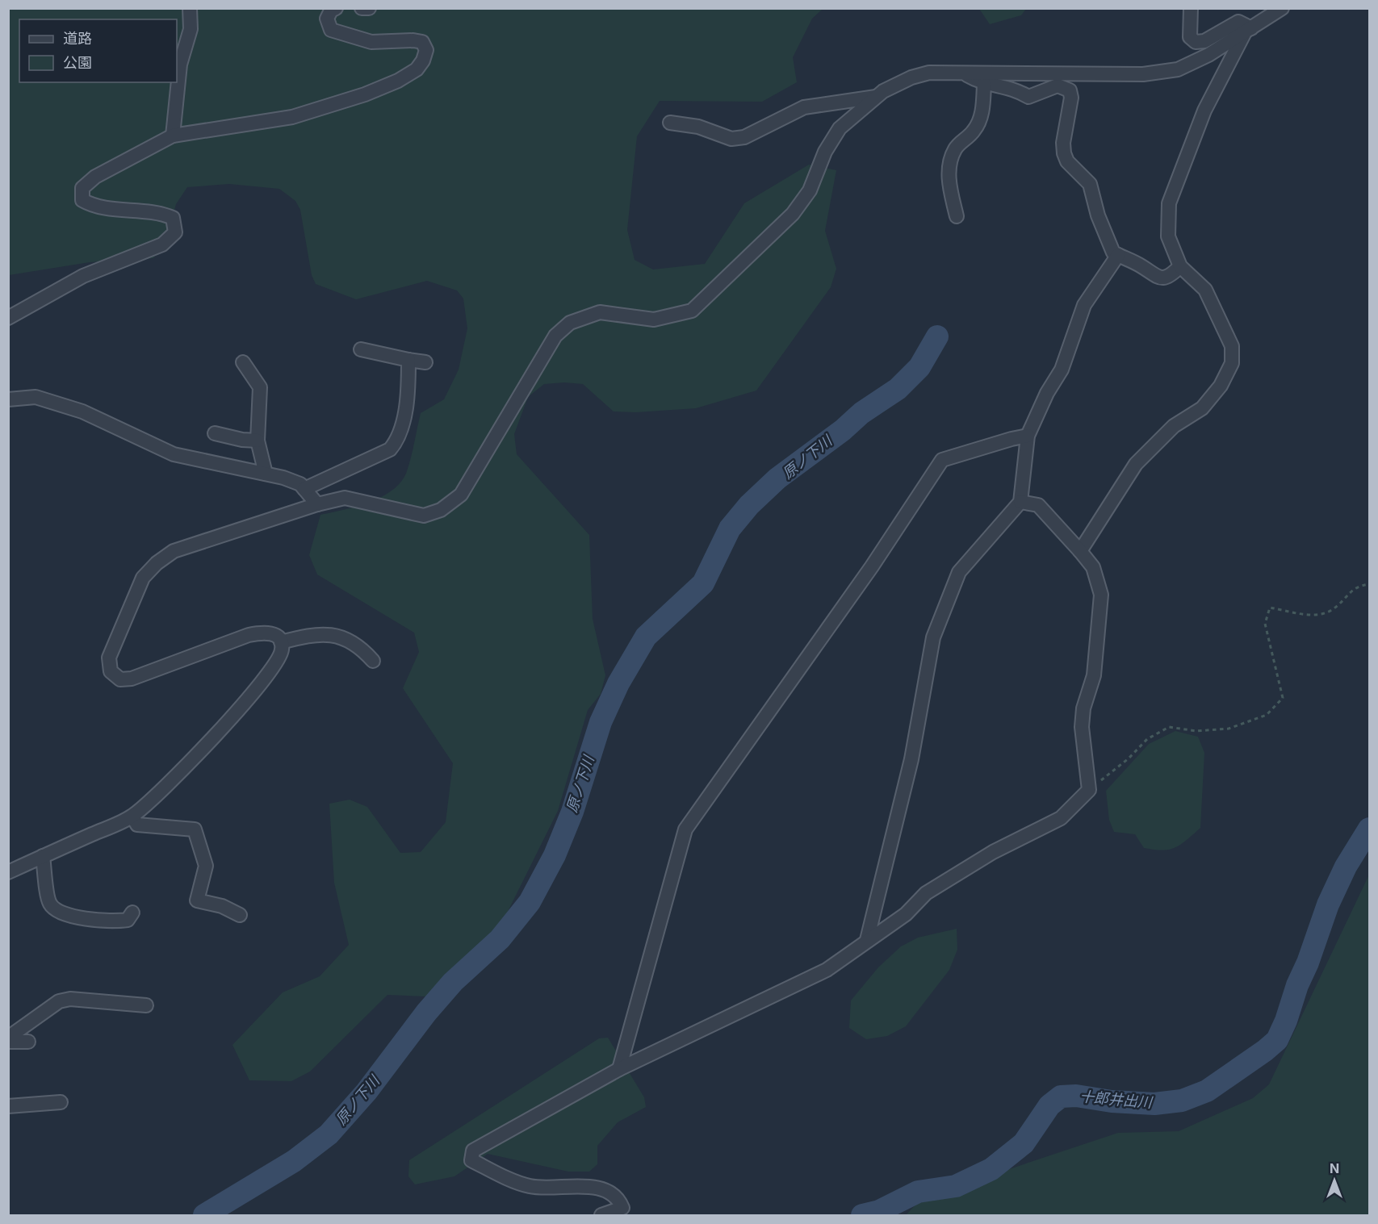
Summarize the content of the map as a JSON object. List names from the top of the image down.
{
  "water": ["原ノ下川", "十郎井出川"],
  "legend": ["道路", "公園"],
  "north": "top"
}
